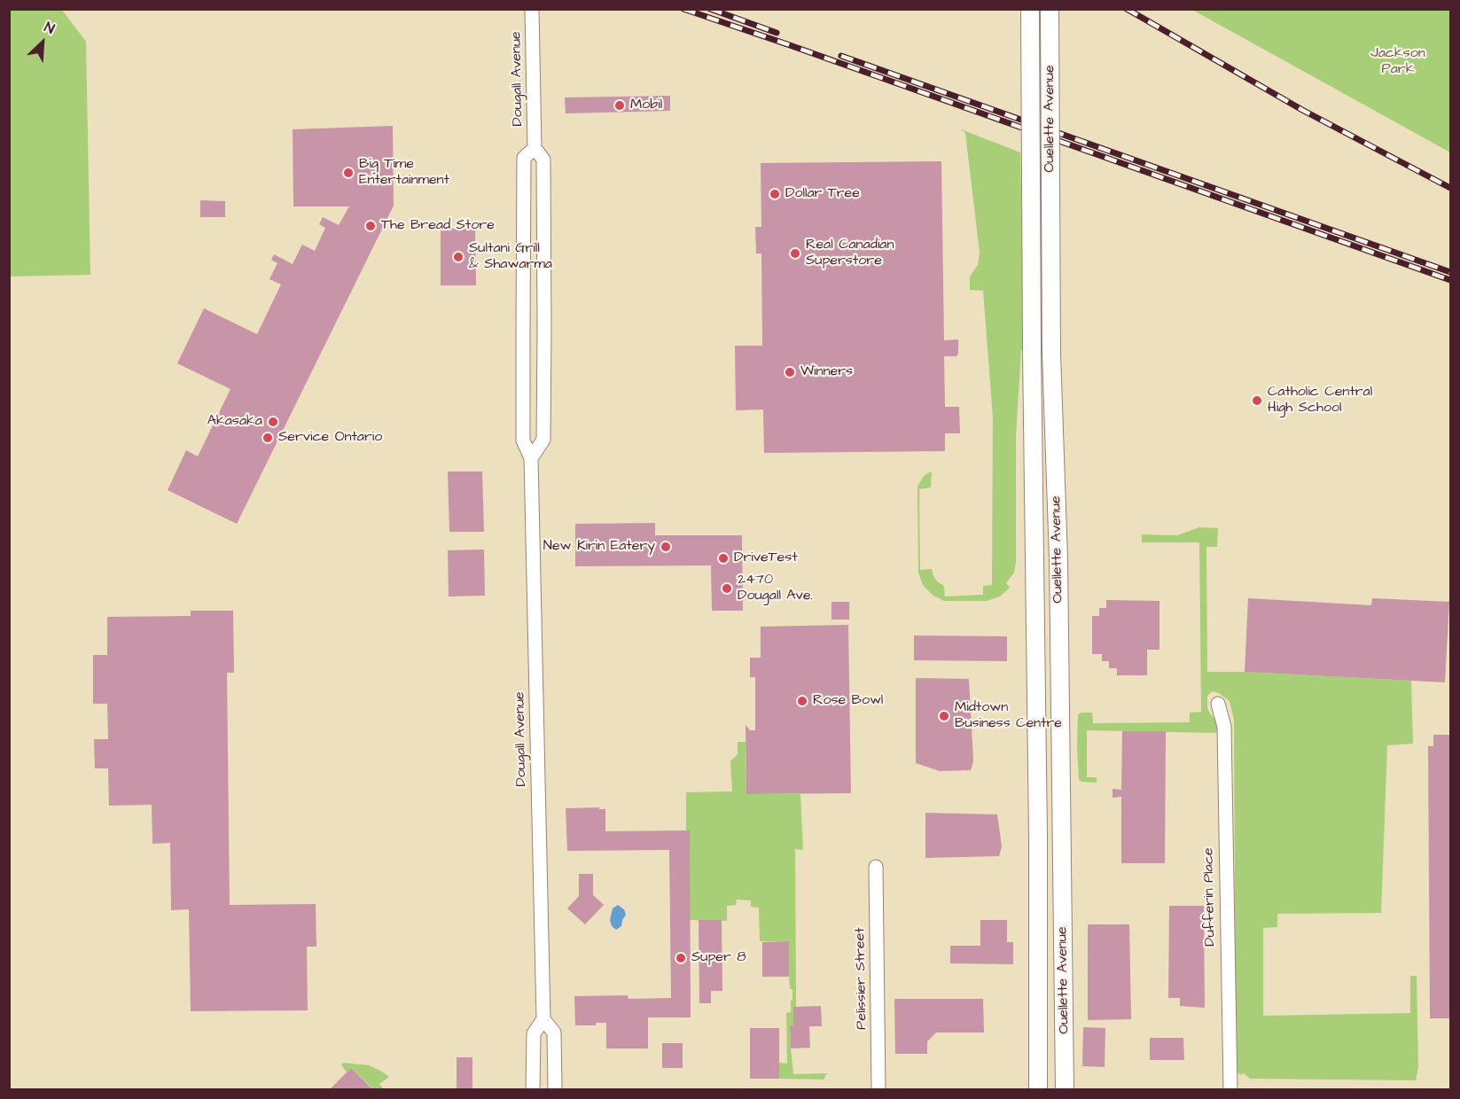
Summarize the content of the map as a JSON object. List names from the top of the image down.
{
  "streets": {
    "main road": ["Ouellette Avenue"],
    "street": ["Dougall Avenue", "Dufferin Place", "Pelissier Street"]
  },
  "parks": ["Jackson Park"],
  "places": [
    "Mobil",
    "Big Time Entertainment",
    "Dollar Tree",
    "The Bread Store",
    "Real Canadian Superstore",
    "Sultani Grill & Shawarma",
    "Winners",
    "Catholic Central High School",
    "Akasaka",
    "Service Ontario",
    "New Kirin Eatery",
    "DriveTest",
    "2470 Dougall Ave.",
    "Rose Bowl",
    "Midtown Business Centre",
    "Super 8"
  ],
  "north": "top right"
}
